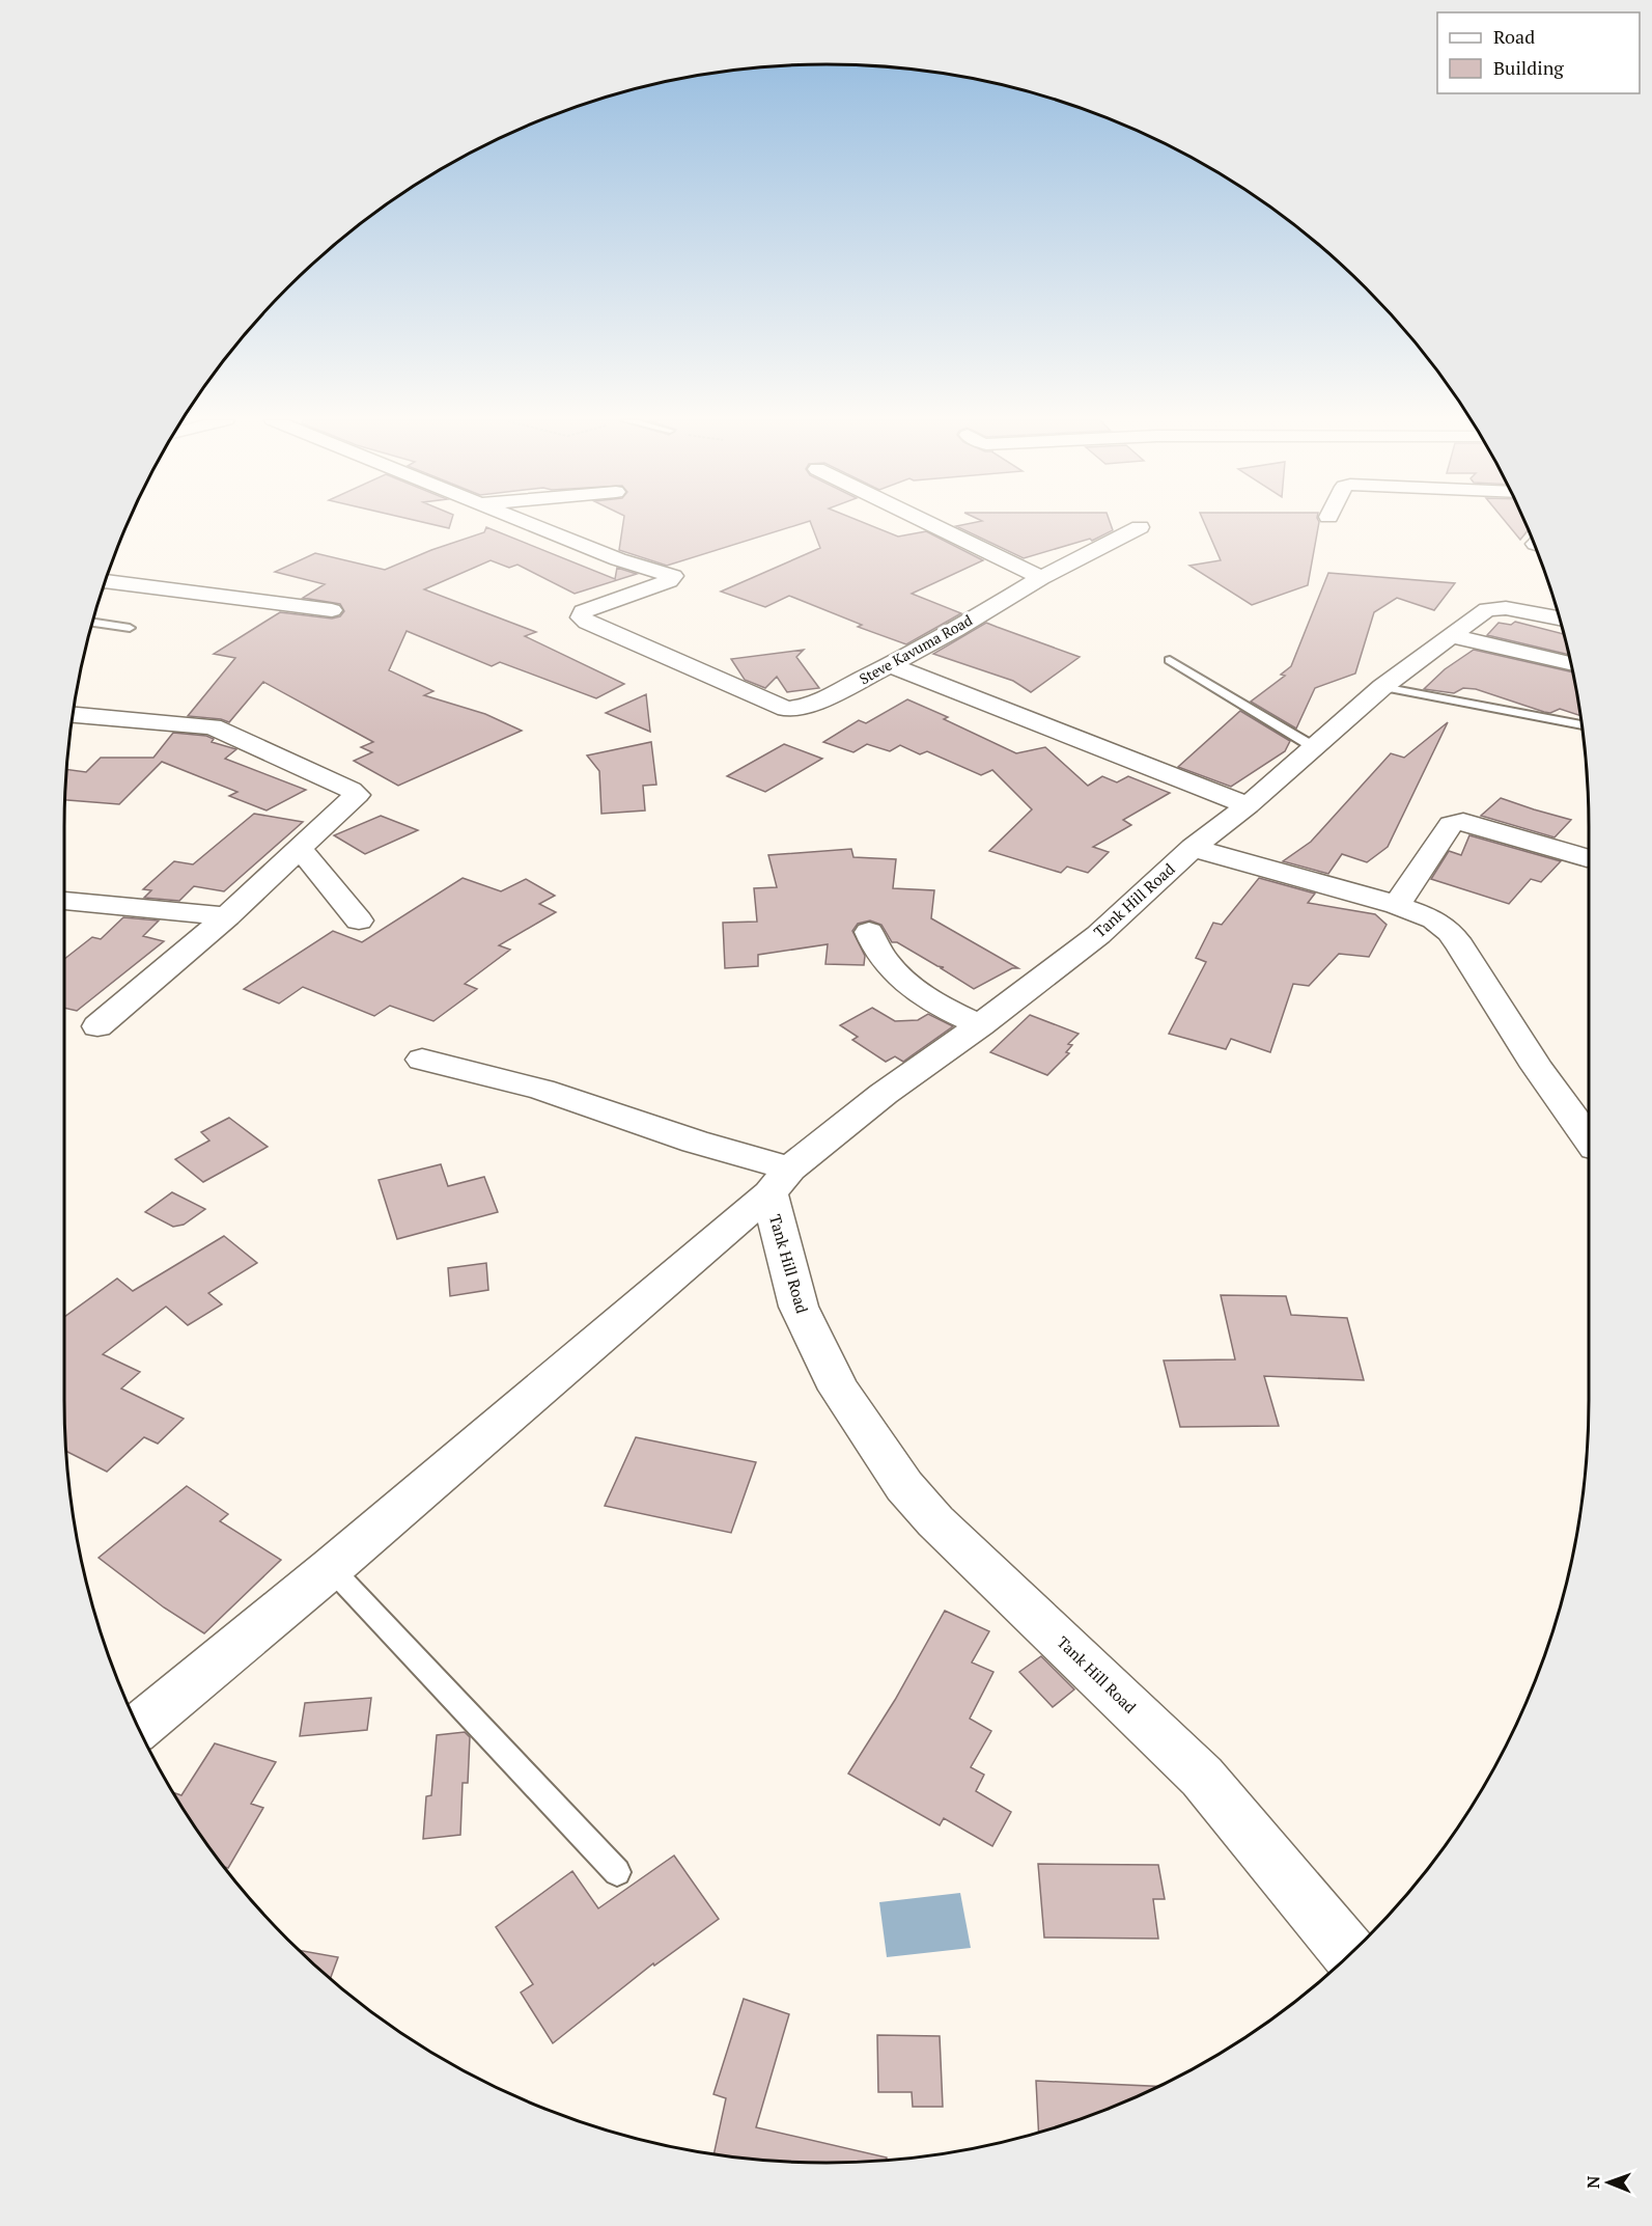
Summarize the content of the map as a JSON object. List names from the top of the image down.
{
  "streets": {
    "street": ["Steve Kavuma Road", "Tank Hill Road"]
  },
  "legend": ["Road", "Building"],
  "north": "left"
}
